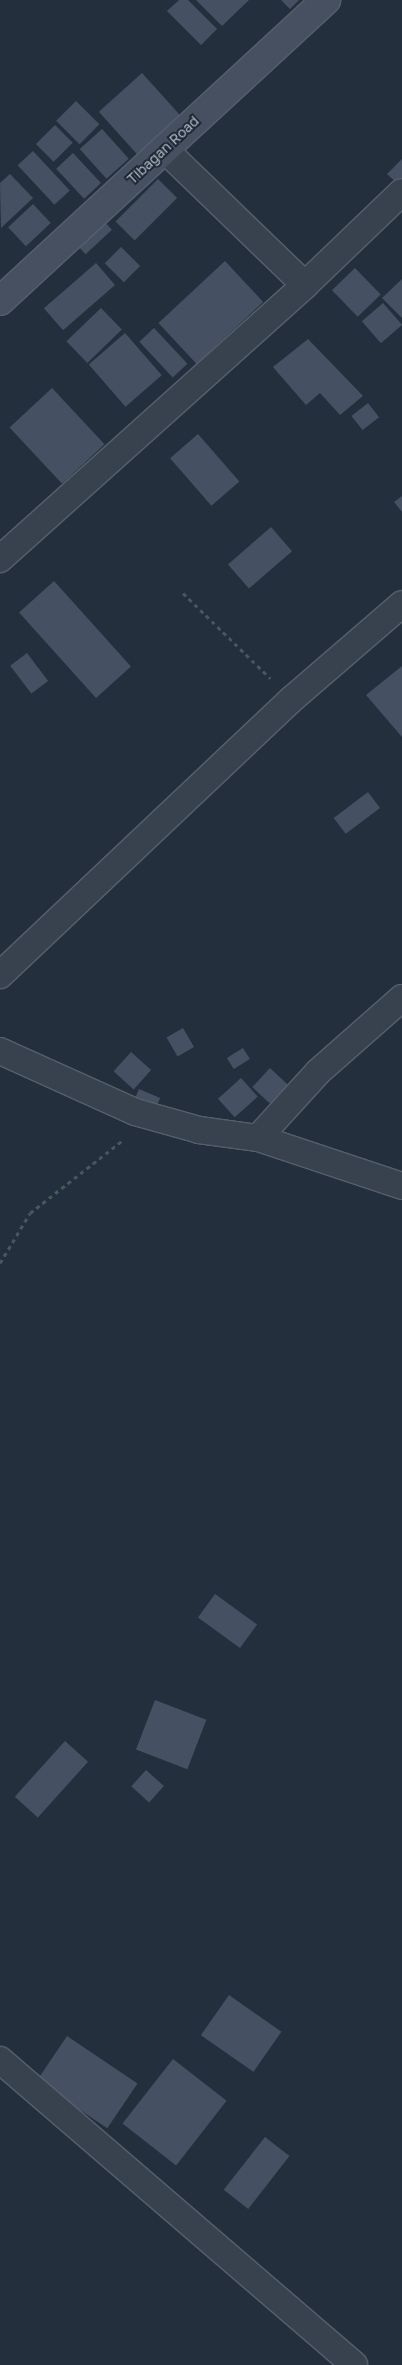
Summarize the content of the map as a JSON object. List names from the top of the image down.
{
  "streets": {
    "main road": ["Tibagan Road"]
  }
}
